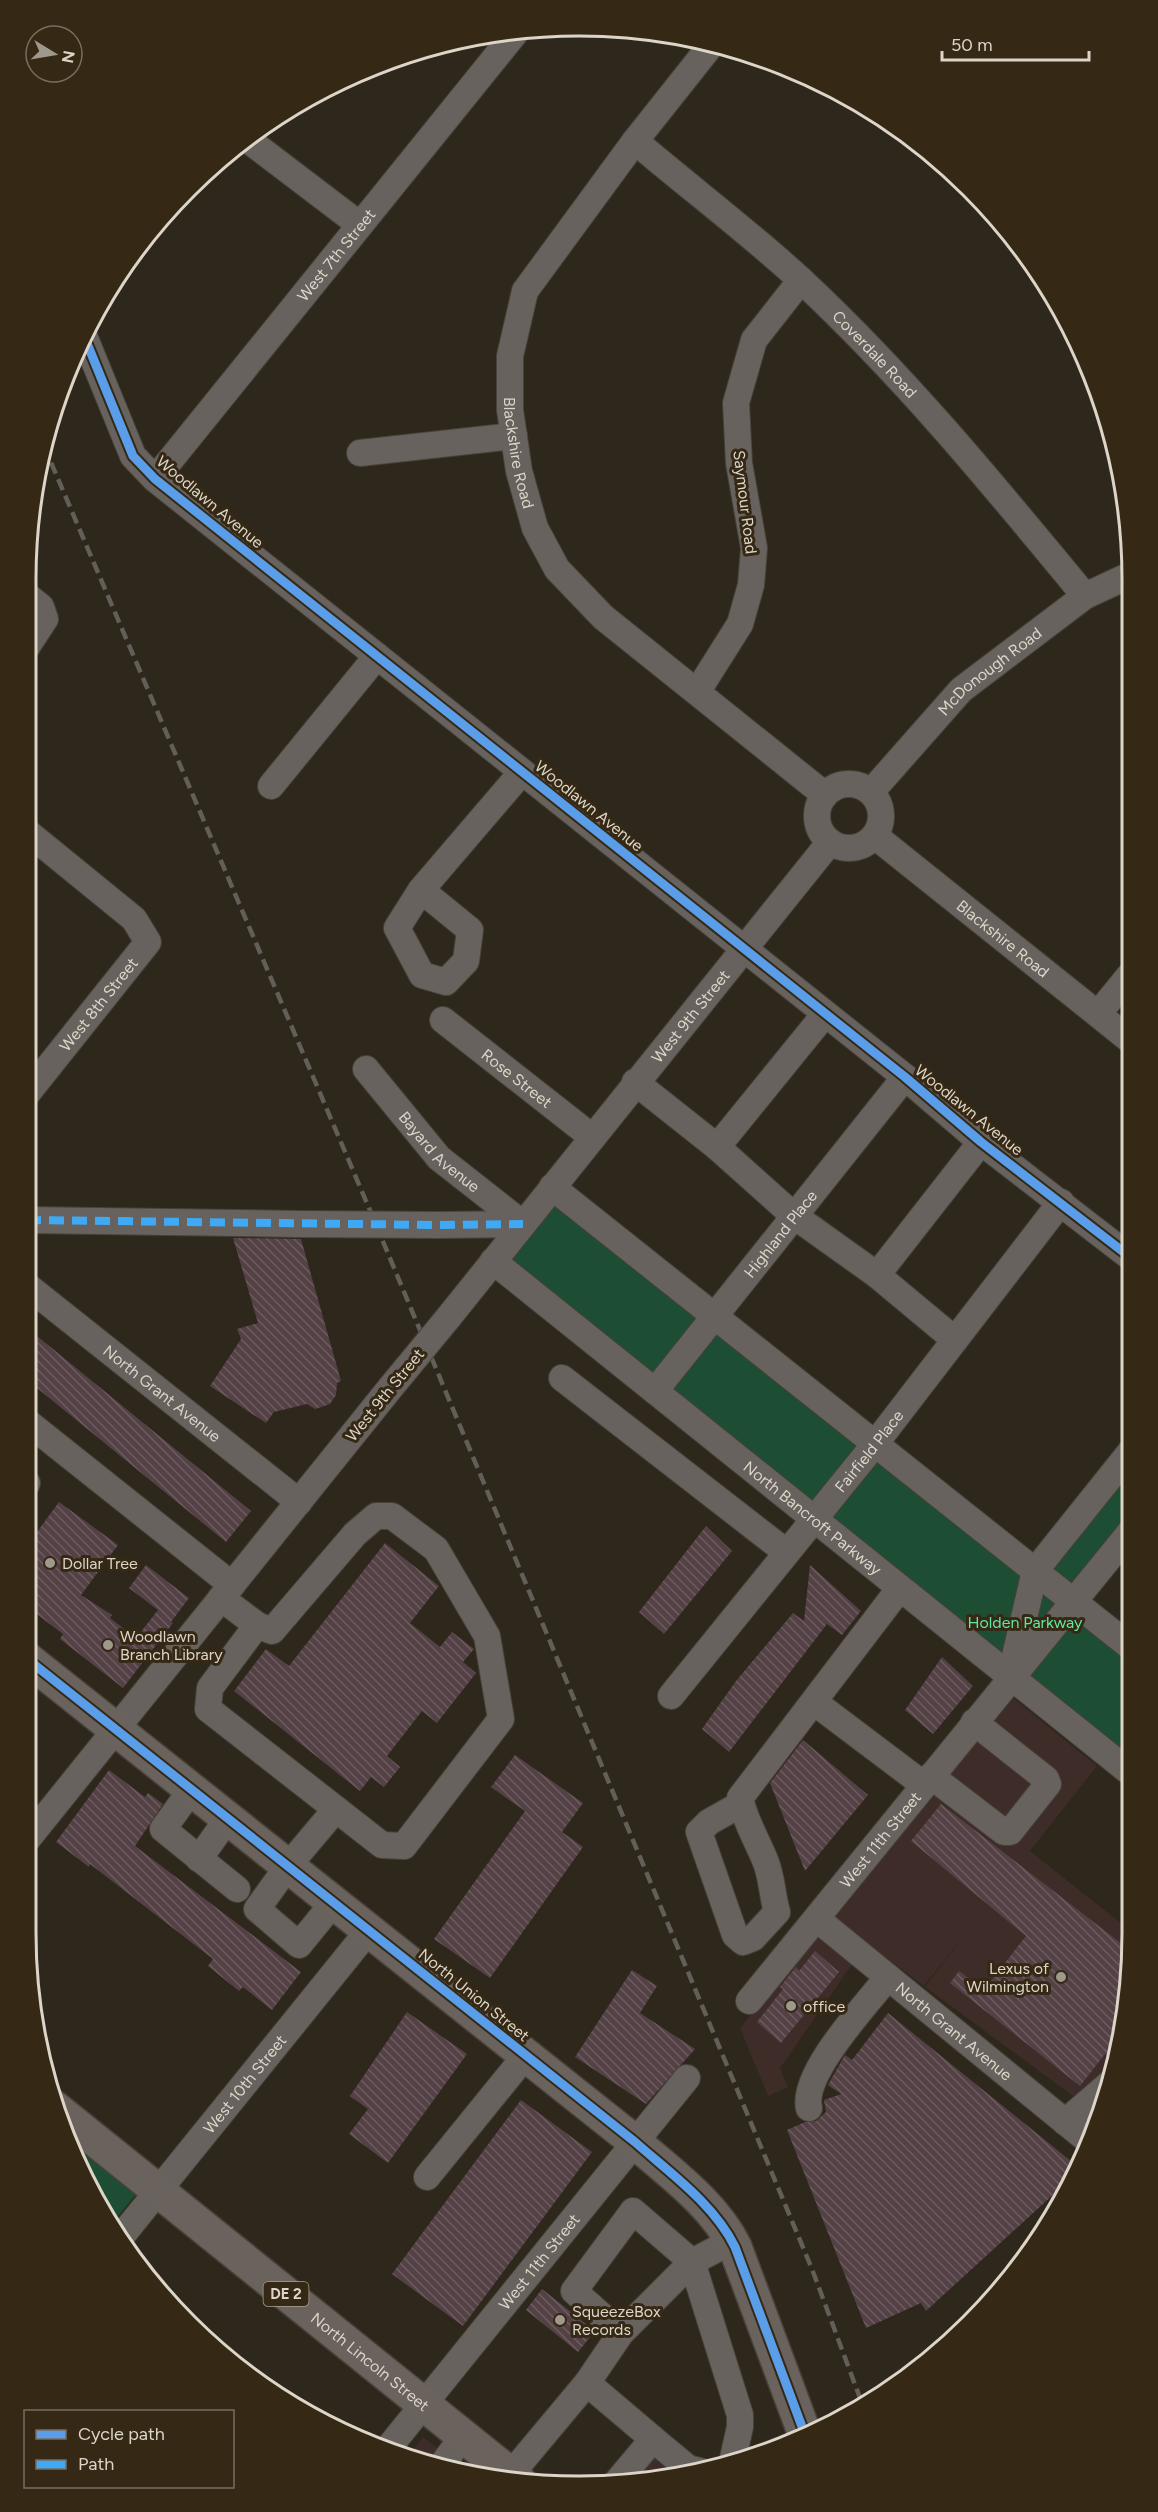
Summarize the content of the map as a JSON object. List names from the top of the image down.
{
  "streets": {
    "main road": ["North Union Street", "DE 2", "North Lincoln Street"],
    "street": [
      "West 7th Street",
      "Coverdale Road",
      "Blackshire Road",
      "Woodlawn Avenue",
      "Saymour Road",
      "McDonough Road",
      "West 8th Street",
      "West 9th Street",
      "Rose Street",
      "Bayard Avenue",
      "Highland Place",
      "North Grant Avenue",
      "Fairfield Place",
      "North Bancroft Parkway",
      "West 11th Street",
      "West 10th Street"
    ]
  },
  "crossings": [
    ["West 7th Street", "Woodlawn Avenue"],
    ["Coverdale Road", "Blackshire Road"],
    ["Coverdale Road", "Saymour Road"],
    ["Coverdale Road", "McDonough Road"],
    ["Blackshire Road", "Saymour Road"],
    ["Blackshire Road", "McDonough Road"],
    ["Woodlawn Avenue", "West 9th Street"],
    ["Woodlawn Avenue", "Highland Place"],
    ["Woodlawn Avenue", "Fairfield Place"],
    ["West 9th Street", "Rose Street"],
    ["West 9th Street", "Bayard Avenue"],
    ["West 9th Street", "North Grant Avenue"],
    ["West 9th Street", "North Bancroft Parkway"],
    ["West 9th Street", "North Union Street"],
    ["Highland Place", "North Bancroft Parkway"],
    ["North Grant Avenue", "West 11th Street"],
    ["Fairfield Place", "North Bancroft Parkway"],
    ["North Bancroft Parkway", "West 11th Street"],
    ["West 11th Street", "North Union Street"],
    ["West 11th Street", "North Lincoln Street"],
    ["North Union Street", "West 10th Street"],
    ["West 10th Street", "North Lincoln Street"]
  ],
  "parks": ["Holden Parkway"],
  "places": [
    "Dollar Tree",
    "Woodlawn Branch Library",
    "Lexus of Wilmington",
    "office",
    "SqueezeBox Records"
  ],
  "legend": ["Cycle path", "Path"],
  "scale_bar": "50 m",
  "north": "right"
}
